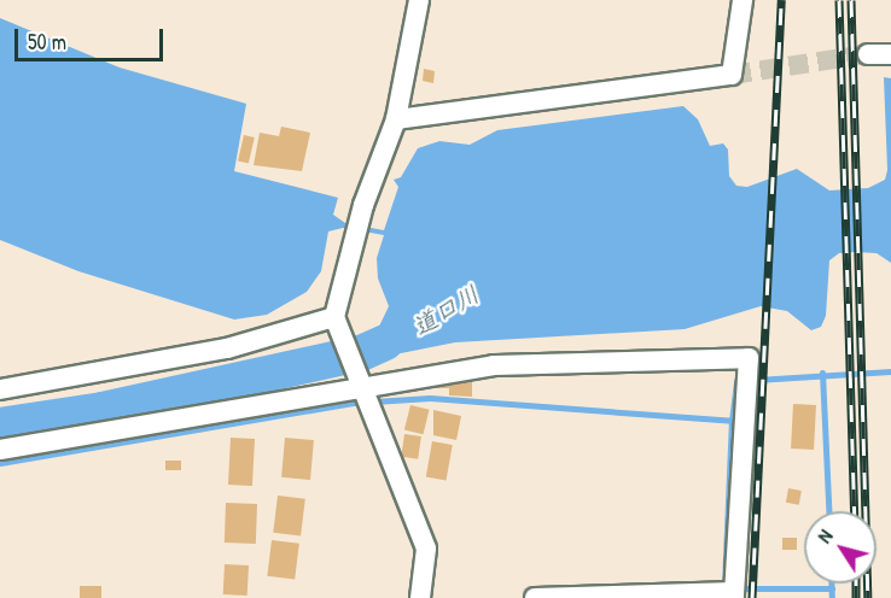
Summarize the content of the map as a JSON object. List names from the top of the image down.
{
  "water": ["道口川"],
  "scale_bar": "50 m",
  "north": "top left"
}
